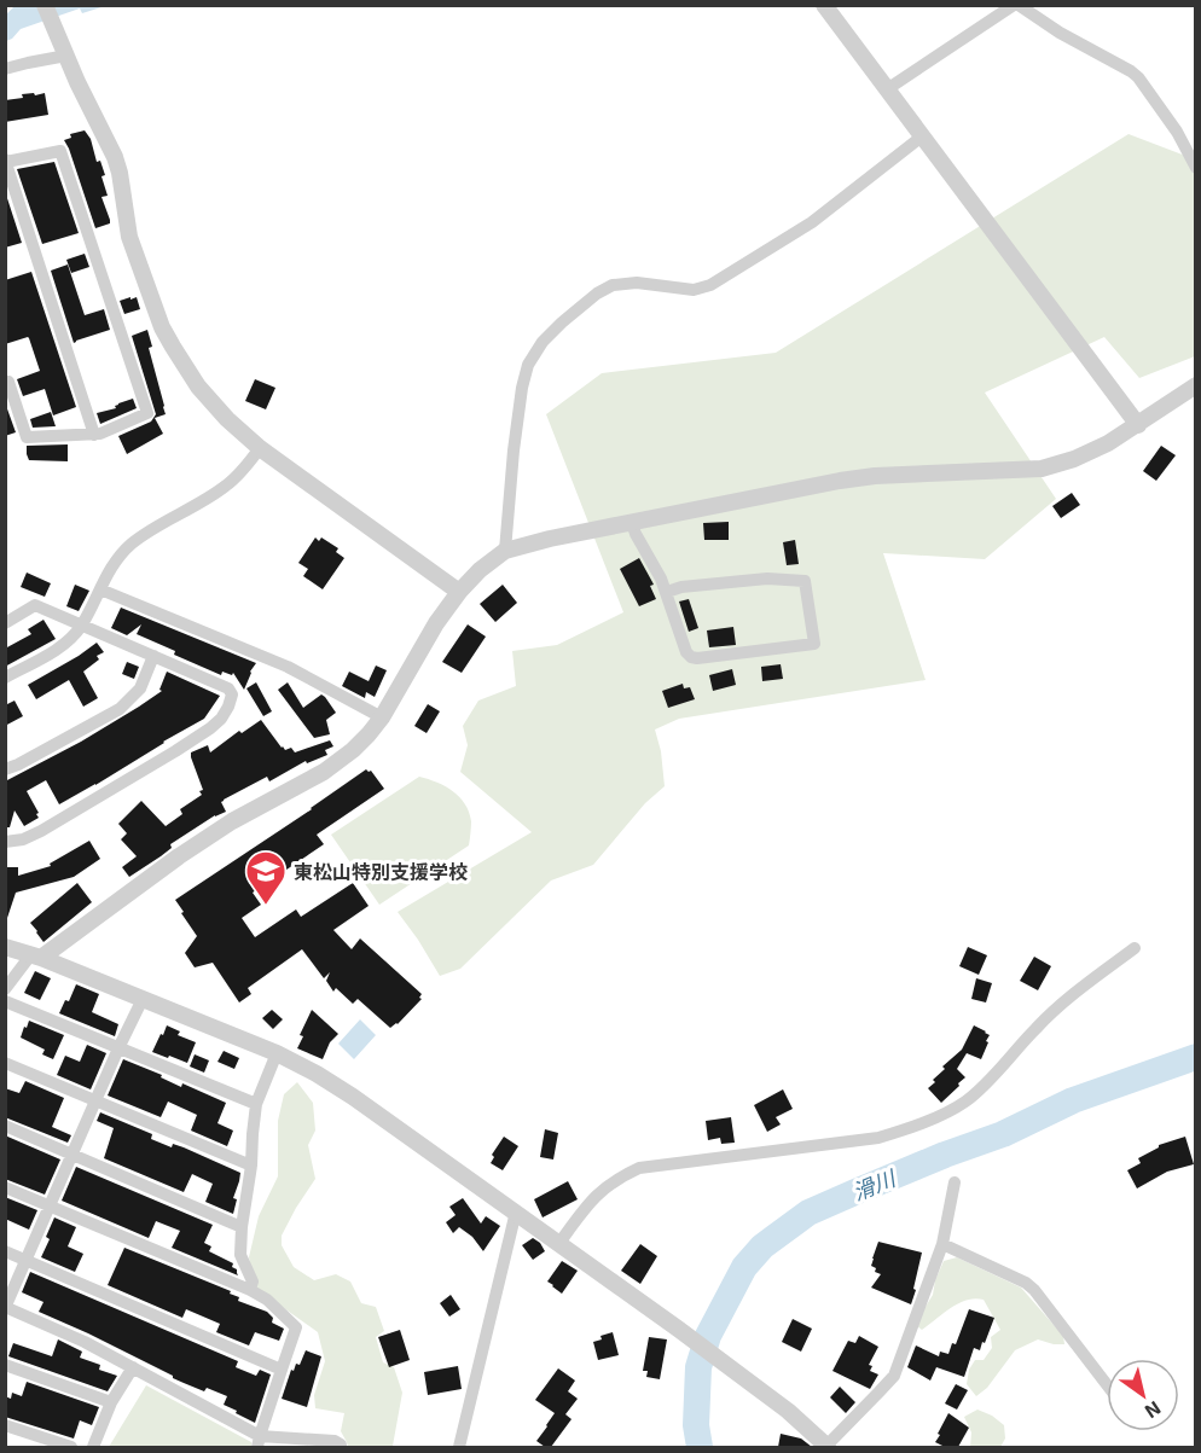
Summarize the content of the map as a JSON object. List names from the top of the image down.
{
  "water": ["滑川"],
  "places": {
    "school or university": ["東松山特別支援学校"]
  },
  "north": "bottom right"
}
